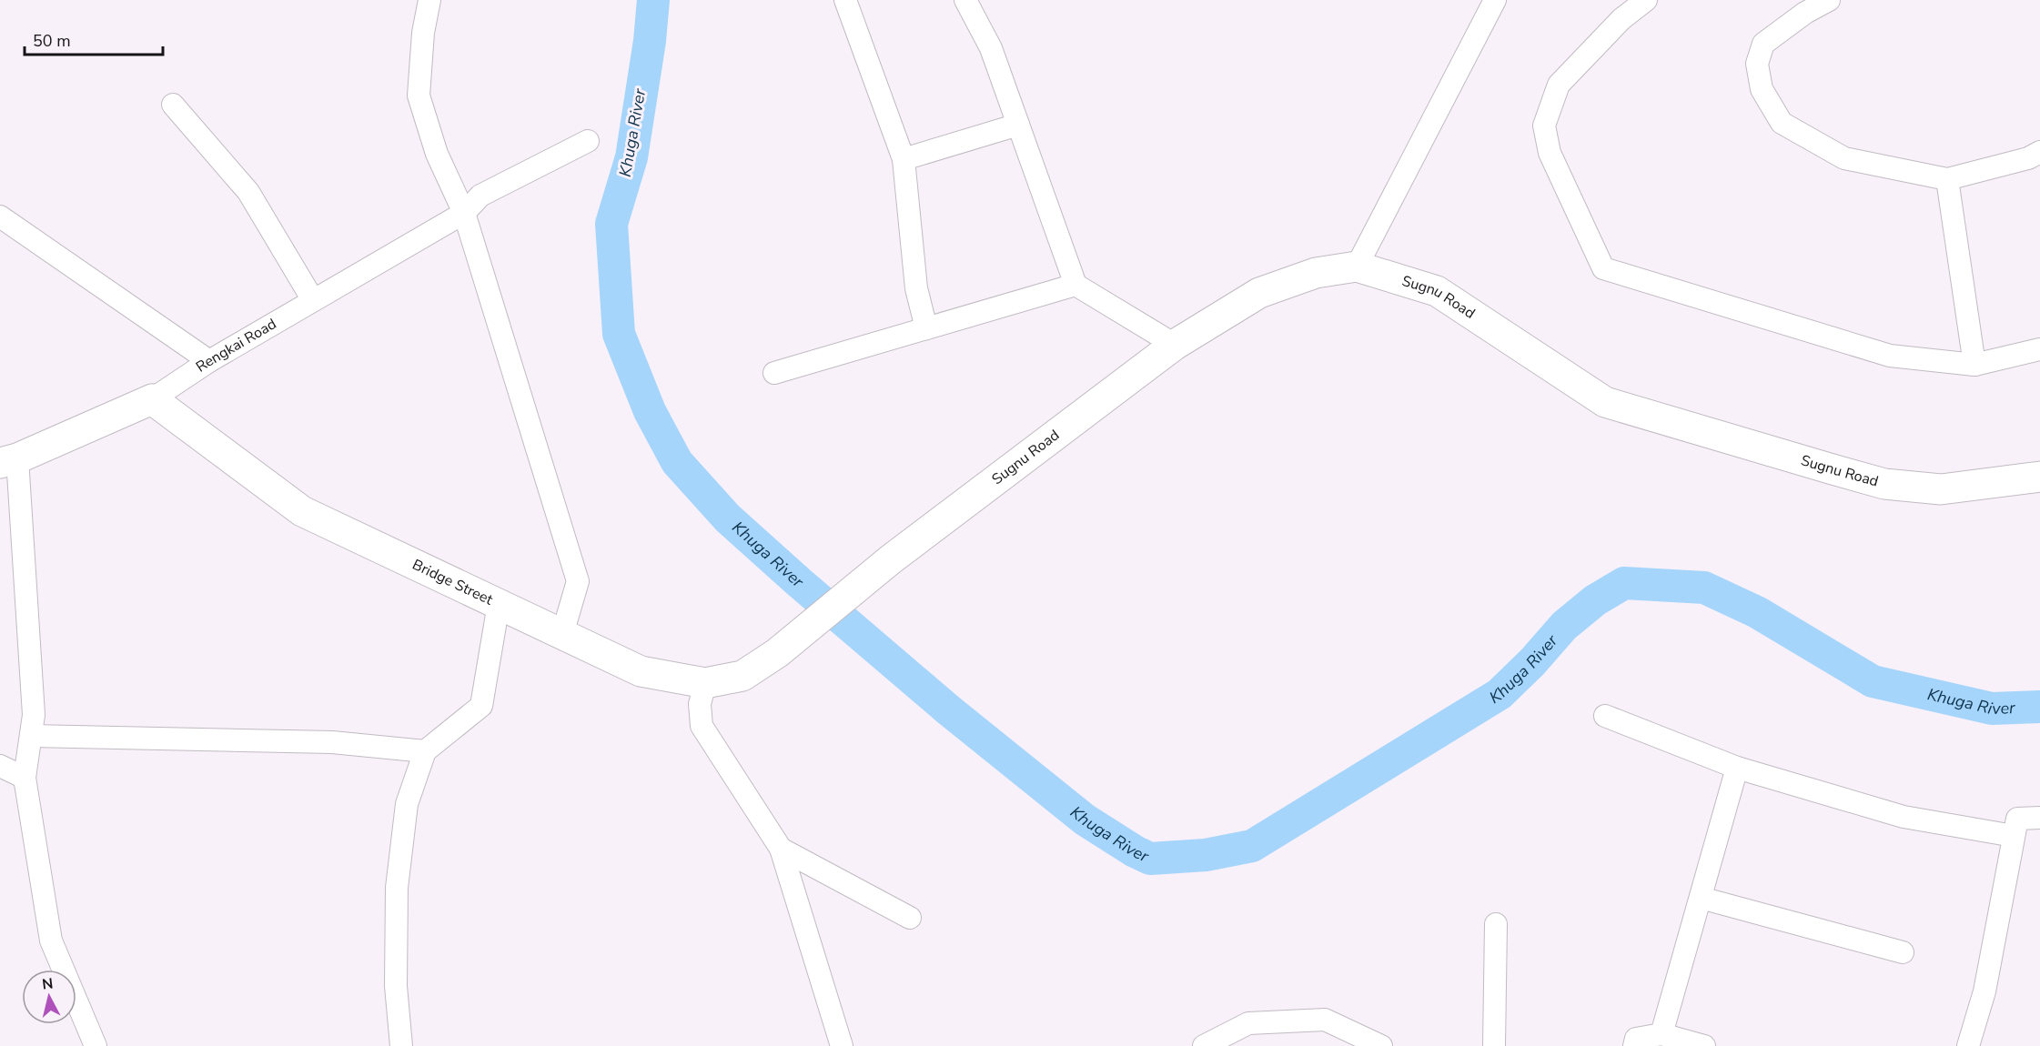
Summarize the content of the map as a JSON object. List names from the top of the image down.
{
  "streets": {
    "main road": ["Sugnu Road", "Rengkai Road", "Bridge Street"]
  },
  "crossings": [
    ["Sugnu Road", "Bridge Street"],
    ["Rengkai Road", "Bridge Street"]
  ],
  "water": ["Khuga River"],
  "scale_bar": "50 m",
  "north": "top"
}
